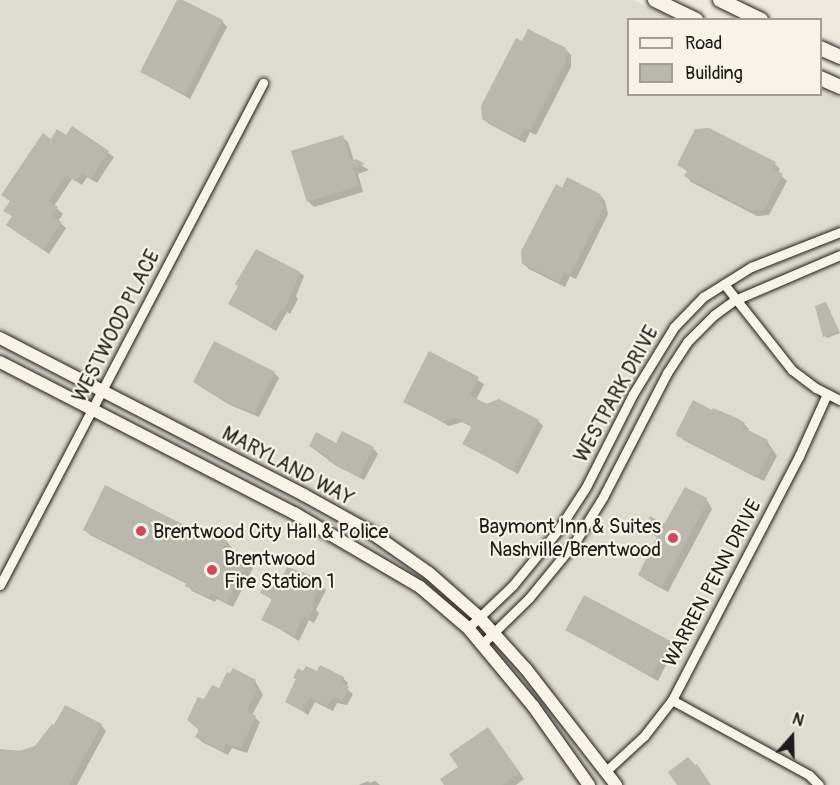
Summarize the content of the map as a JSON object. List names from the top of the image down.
{
  "streets": {
    "main road": ["MARYLAND WAY"],
    "street": ["WESTWOOD PLACE", "WESTPARK DRIVE", "WARREN PENN DRIVE"]
  },
  "crossings": [
    ["WESTWOOD PLACE", "MARYLAND WAY"],
    ["WESTPARK DRIVE", "MARYLAND WAY"],
    ["MARYLAND WAY", "WARREN PENN DRIVE"]
  ],
  "places": ["Brentwood City Hall & Police", "Baymont Inn & Suites Nashville/Brentwood", "Brentwood Fire Station 1"],
  "legend": ["Road", "Building"],
  "north": "top"
}
